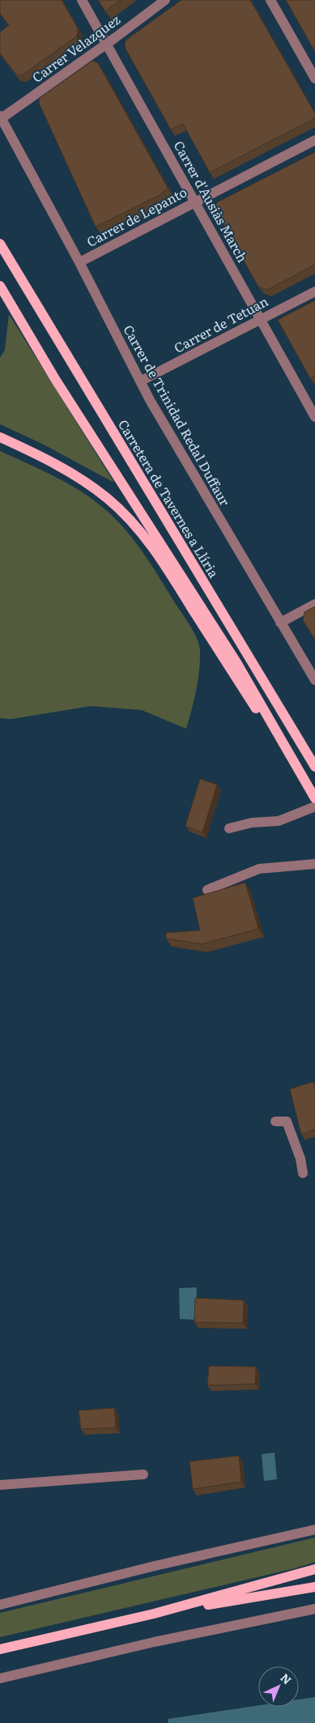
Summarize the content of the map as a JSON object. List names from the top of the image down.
{
  "streets": {
    "main road": ["Carretera de Tavernes a Llíria"],
    "street": [
      "Carrer Velazquez",
      "Carrer d'Ausiàs March",
      "Carrer de Lepanto",
      "Carrer de Tetuan",
      "Carrer de Trinidad Redal Duffaur"
    ]
  },
  "crossings": [
    ["Carrer Velazquez", "Carrer d'Ausiàs March"],
    ["Carrer Velazquez", "Carrer de Trinidad Redal Duffaur"],
    ["Carrer d'Ausiàs March", "Carrer de Lepanto"],
    ["Carrer d'Ausiàs March", "Carrer de Tetuan"],
    ["Carrer de Lepanto", "Carrer de Trinidad Redal Duffaur"],
    ["Carrer de Tetuan", "Carrer de Trinidad Redal Duffaur"]
  ],
  "north": "top right"
}
